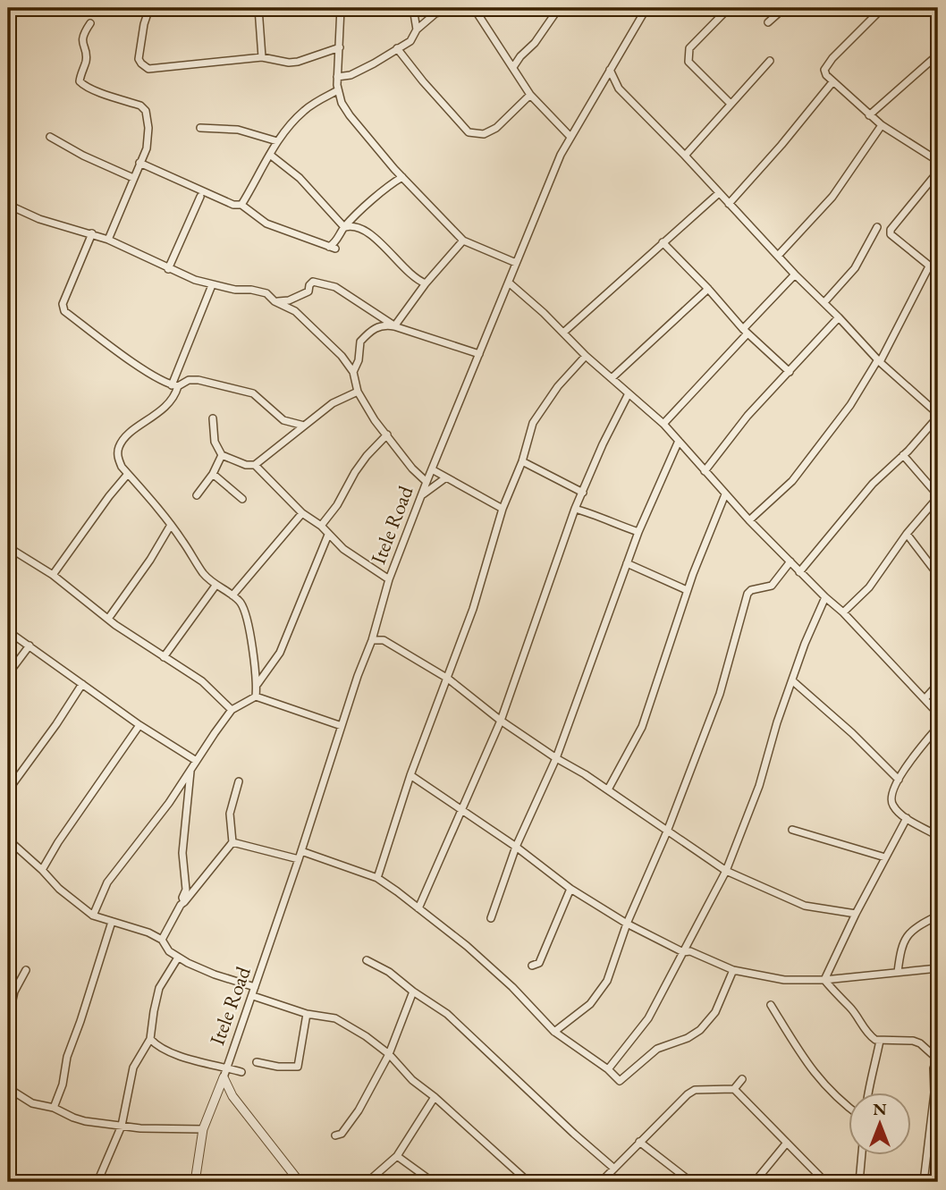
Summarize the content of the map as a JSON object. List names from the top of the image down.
{
  "streets": {
    "street": ["Itele Road"]
  },
  "north": "top"
}
